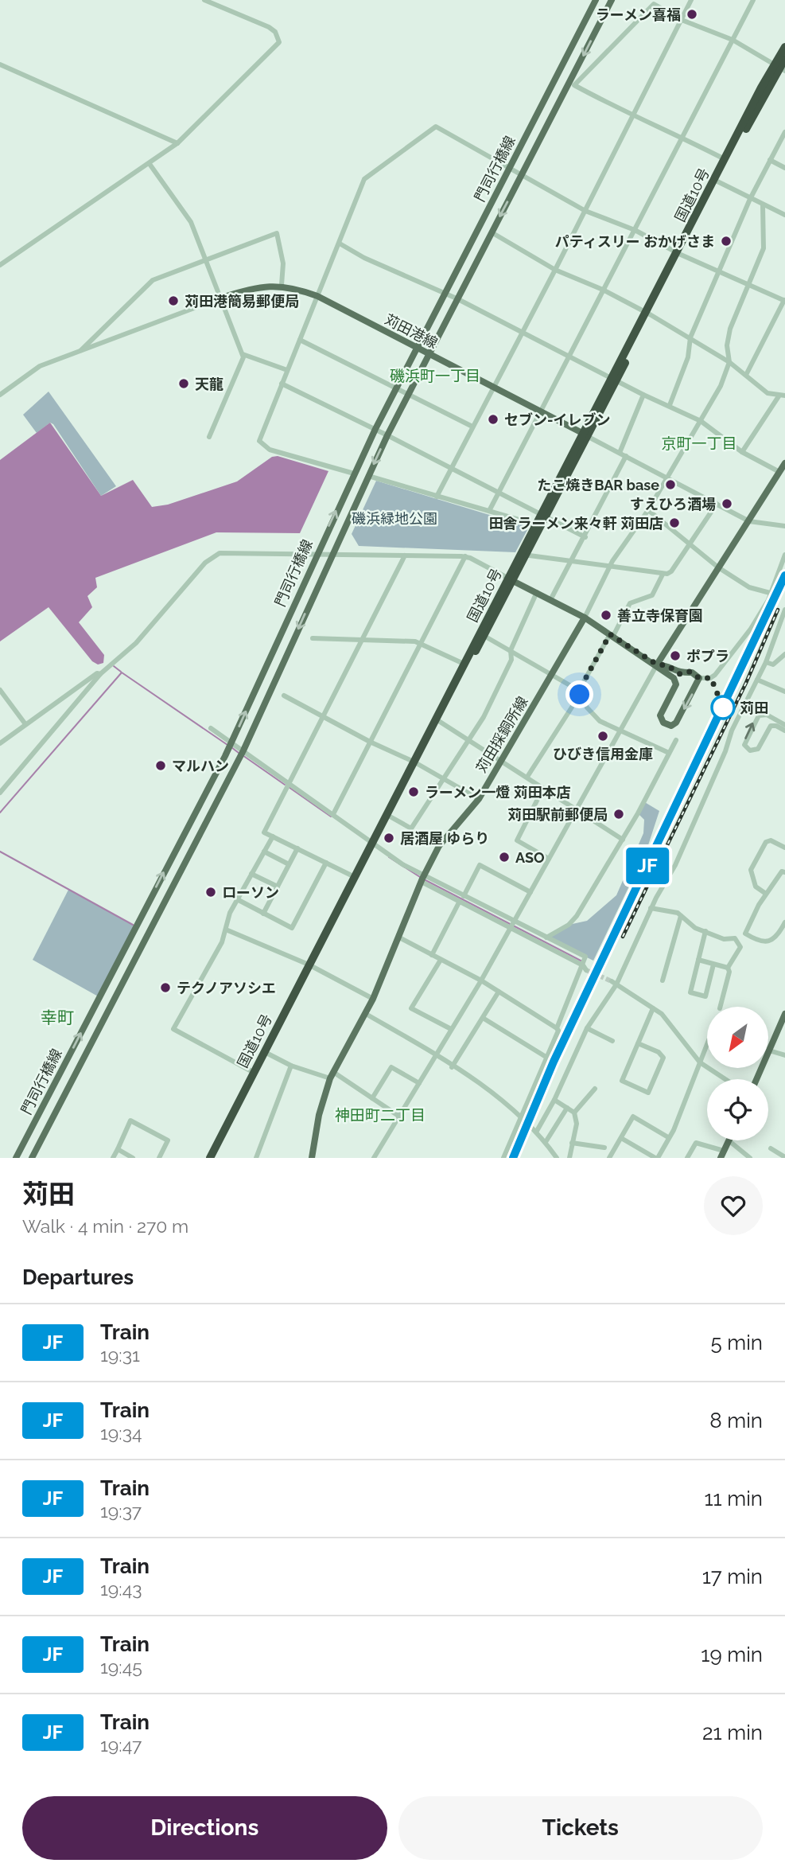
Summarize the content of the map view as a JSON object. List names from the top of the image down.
{
  "streets": {
    "highway": ["国道10号"],
    "main road": ["門司行橋線", "苅田港線", "苅田採銅所線"]
  },
  "crossings": [
    ["門司行橋線", "苅田港線"],
    ["国道10号", "苅田港線"]
  ],
  "districts": [
    "磯浜町一丁目",
    "京町一丁目",
    "幸町",
    "神田町二丁目"
  ],
  "parks": ["磯浜緑地公園"],
  "places": [
    "ラーメン喜福",
    "パティスリー おかげさま",
    "苅田港簡易郵便局",
    "天龍",
    "セブン-イレブン",
    "たこ焼きBAR base",
    "すえひろ酒場",
    "田舎ラーメン来々軒 苅田店",
    "善立寺保育園",
    "ポプラ",
    "苅田",
    "ひびき信用金庫",
    "マルハン",
    "ラーメン一燈 苅田本店",
    "苅田駅前郵便局",
    "居酒屋 ゆらり",
    "ASO",
    "ローソン",
    "テクノアソシエ"
  ],
  "north": "bottom left",
  "page": {
    "on_map": "JF",
    "heading": [
      ["苅田", "Walk · 4 min · 270 m"],
      "Departures"
    ],
    "list": [
      {
        "mark": "JF",
        "name": "Train",
        "note": "19:31",
        "value": "5 min"
      },
      {
        "mark": "JF",
        "name": "Train",
        "note": "19:34",
        "value": "8 min"
      },
      {
        "mark": "JF",
        "name": "Train",
        "note": "19:37",
        "value": "11 min"
      },
      {
        "mark": "JF",
        "name": "Train",
        "note": "19:43",
        "value": "17 min"
      },
      {
        "mark": "JF",
        "name": "Train",
        "note": "19:45",
        "value": "19 min"
      },
      {
        "mark": "JF",
        "name": "Train",
        "note": "19:47",
        "value": "21 min"
      }
    ],
    "buttons": ["Directions", "Tickets"]
  }
}
